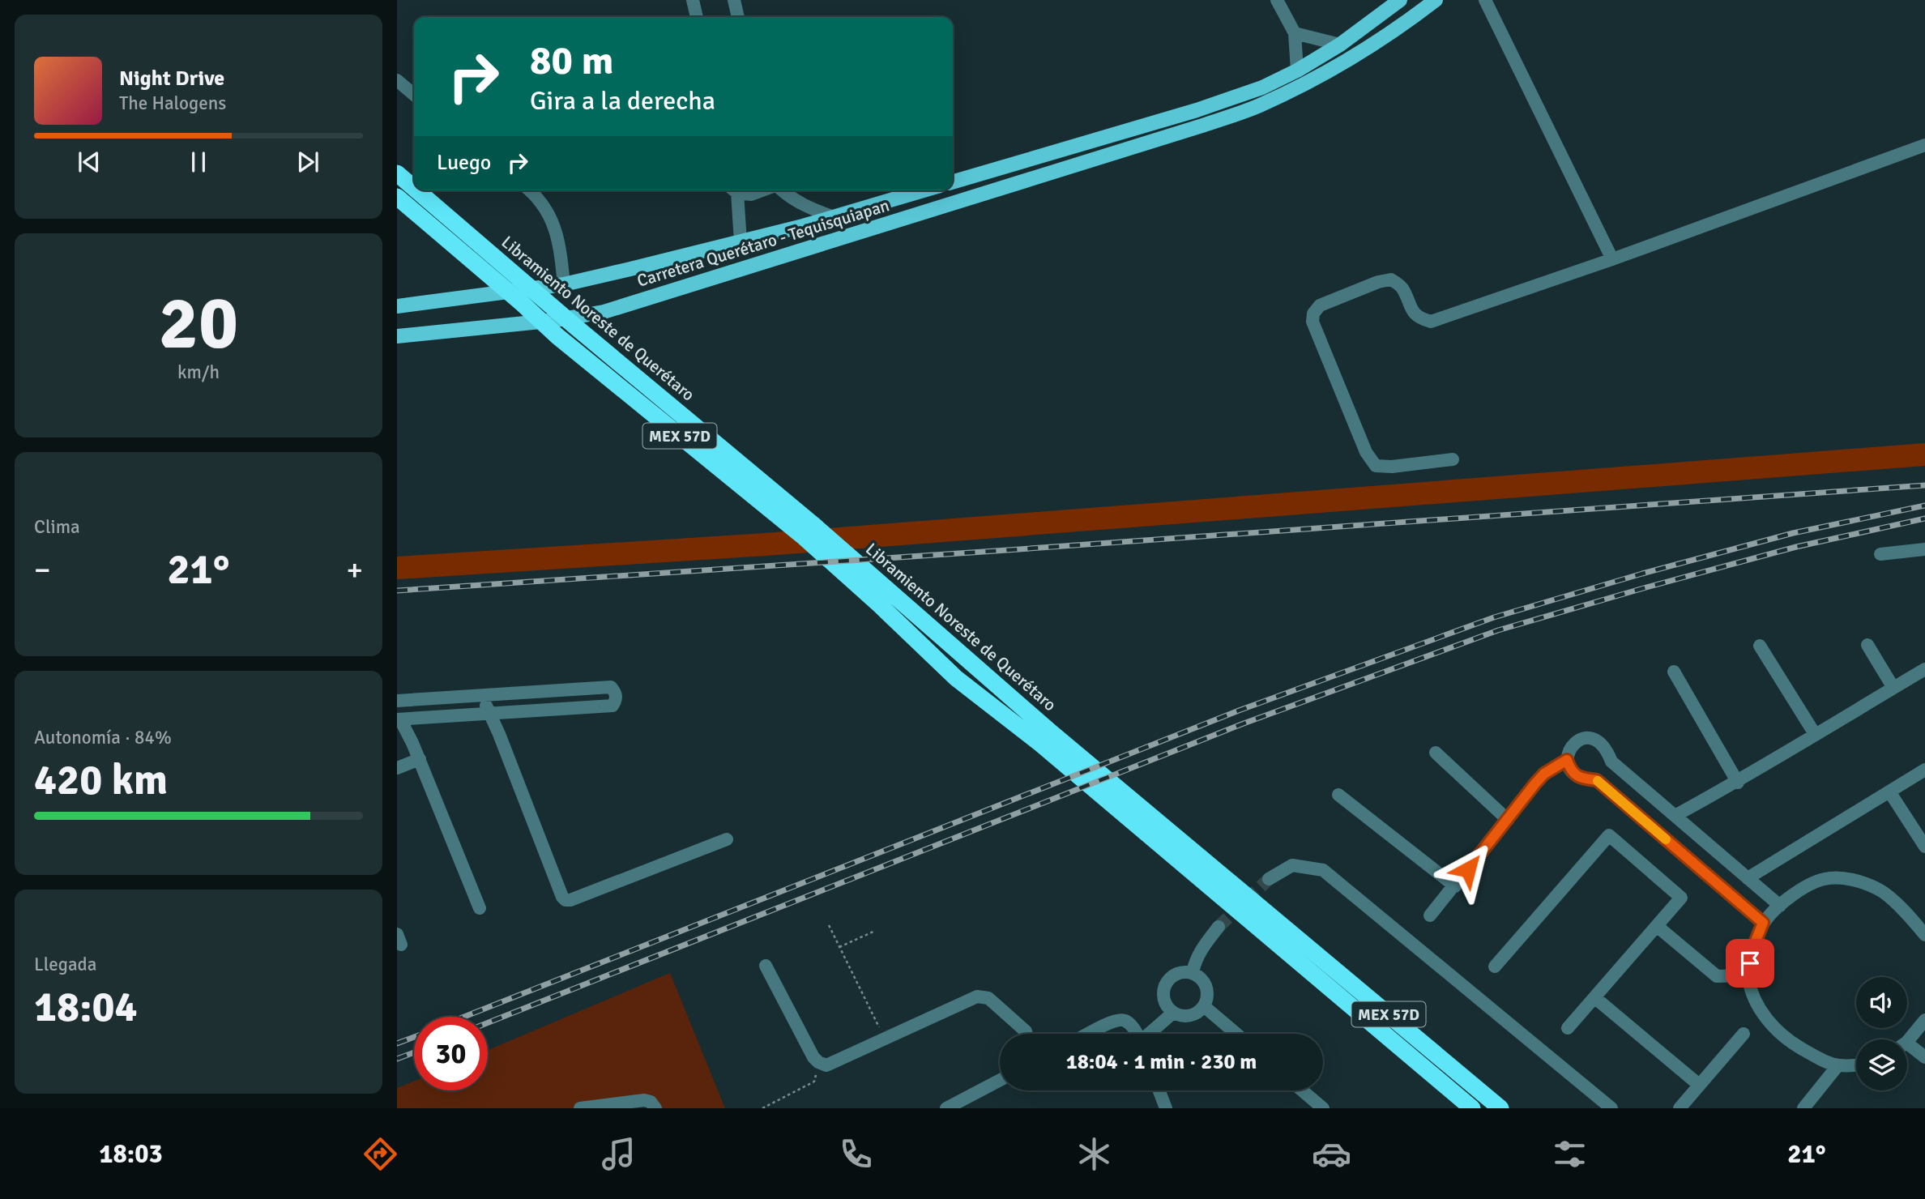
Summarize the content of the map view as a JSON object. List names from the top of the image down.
{
  "streets": {
    "highway": ["Libramiento Noreste de Querétaro", "MEX 57D"],
    "main road": ["Carretera Querétaro - Tequisquiapan"]
  },
  "page": {
    "turn": ["80 m", "Gira a la derecha"],
    "song": ["Night Drive", "The Halogens"],
    "then": "Luego",
    "tile": [
      ["20", "km/h"],
      "Clima",
      ["Autonomía · 84%", "420 km"],
      ["Llegada", "18:04"]
    ],
    "heat": ["−", "21°", "+"],
    "limit": "30",
    "trip": "18:04 · 1 min · 230 m",
    "tabs": ["18:03", "21°"]
  }
}
